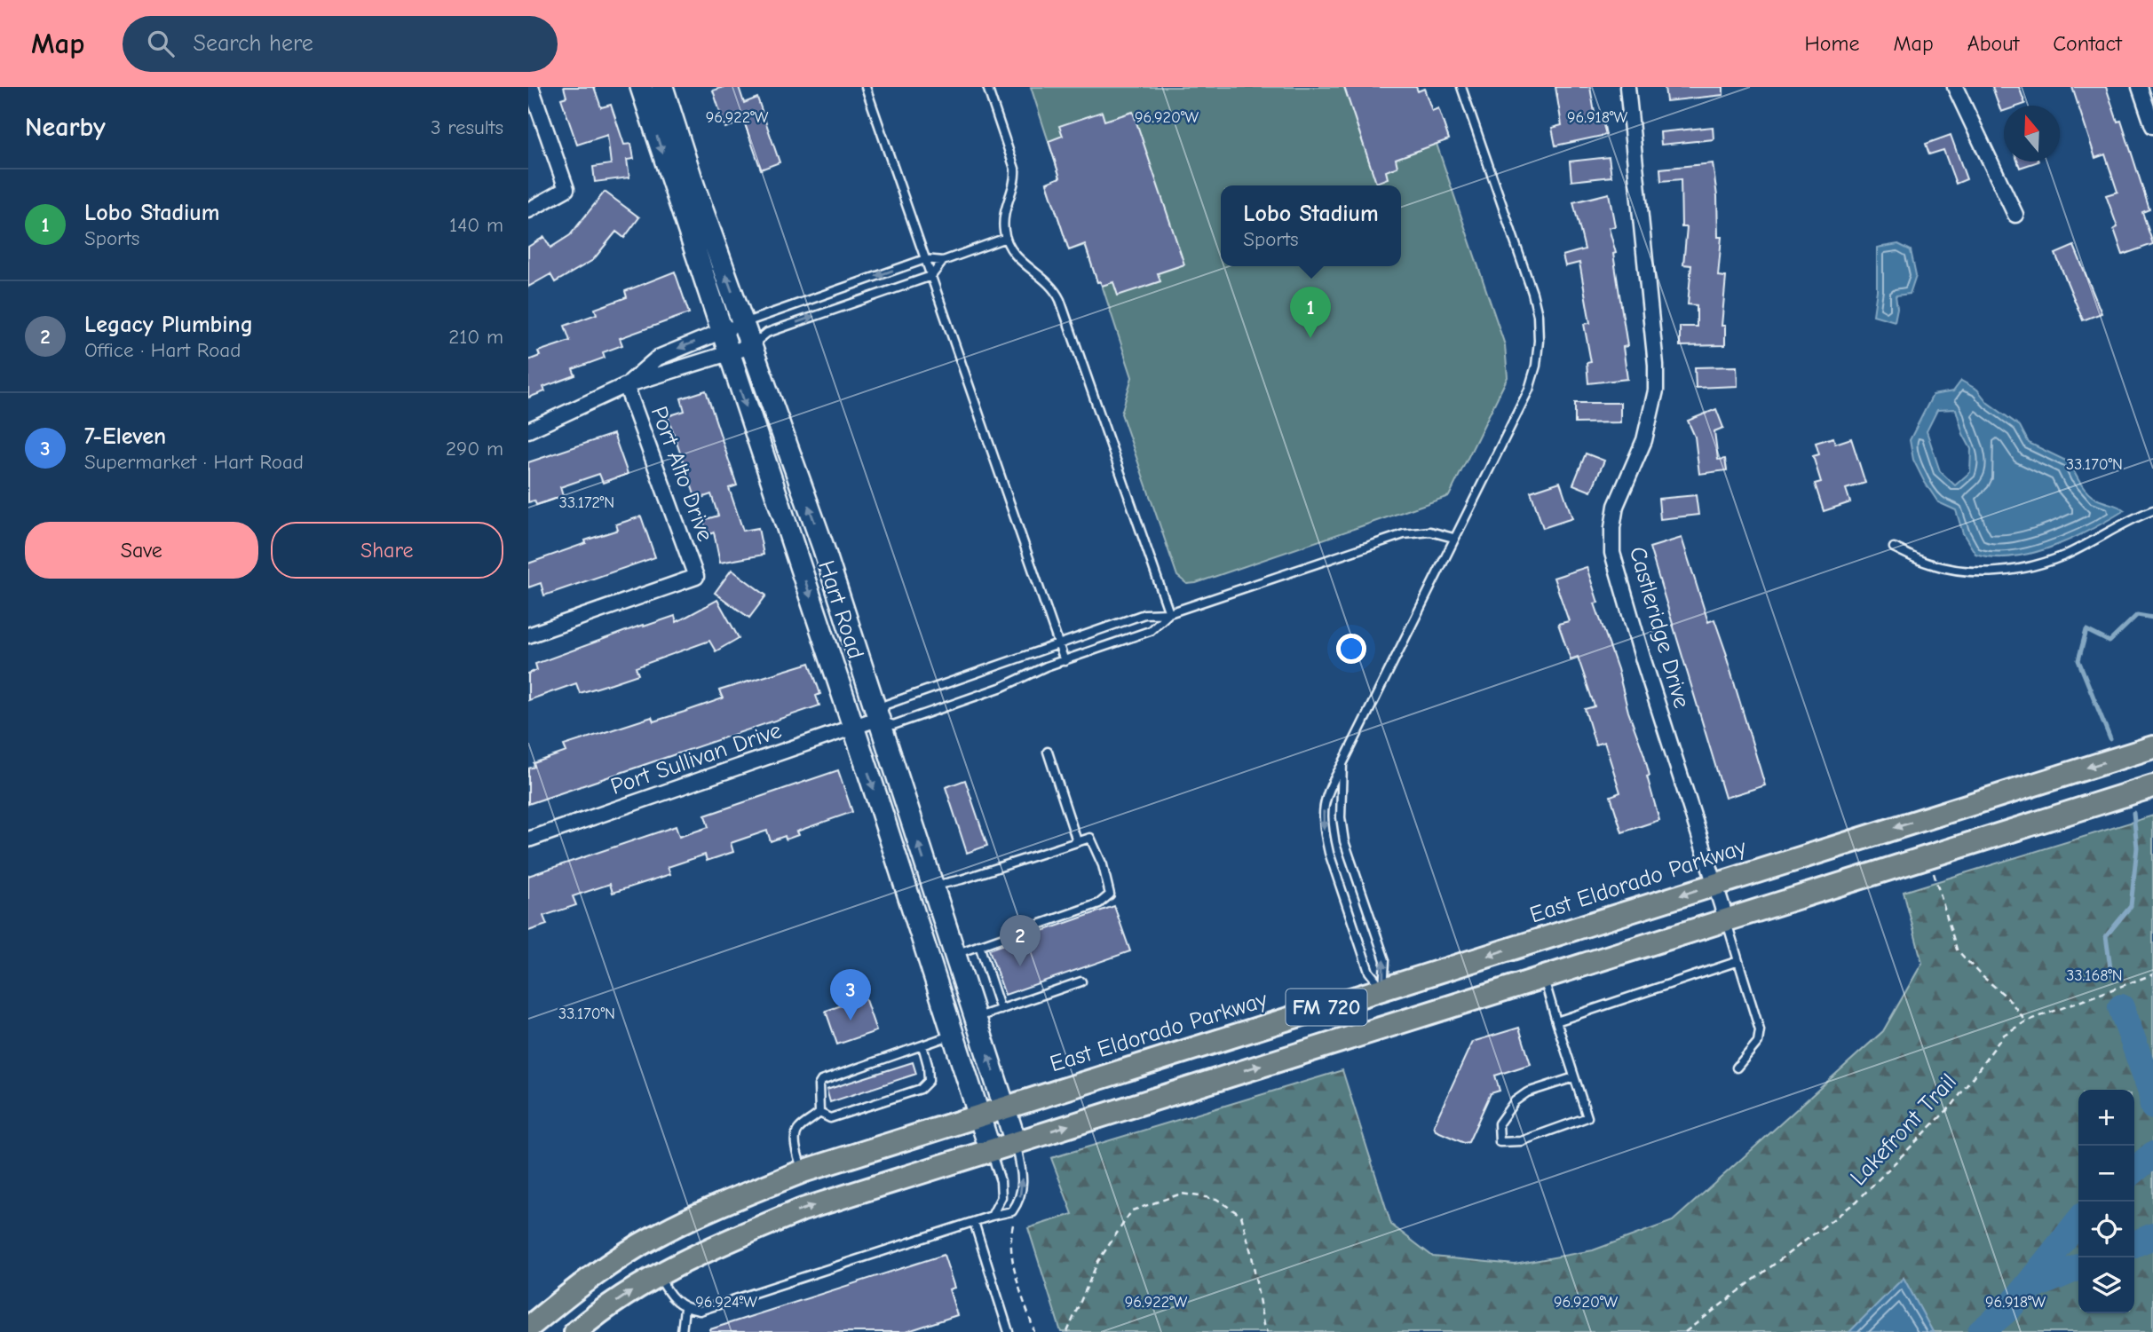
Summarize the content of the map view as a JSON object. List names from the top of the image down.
{
  "streets": {
    "main road": ["East Eldorado Parkway", "FM 720"],
    "street": [
      "Port Alto Drive",
      "Hart Road",
      "Castleridge Drive",
      "Port Sullivan Drive"
    ],
    "path": ["Lakefront Trail"]
  },
  "crossings": [
    ["Hart Road", "Port Sullivan Drive"],
    ["Hart Road", "East Eldorado Parkway"],
    ["Hart Road", "FM 720"],
    ["Castleridge Drive", "East Eldorado Parkway"],
    ["Castleridge Drive", "FM 720"]
  ],
  "north": "top",
  "page": {
    "header": "Map",
    "search": "Search here",
    "nav": [
      "Home",
      "Map",
      "About",
      "Contact"
    ],
    "heading": ["Nearby", "3 results"],
    "list": [
      {
        "mark": "1",
        "name": "Lobo Stadium",
        "note": "Sports",
        "value": "140 m"
      },
      {
        "mark": "2",
        "name": "Legacy Plumbing",
        "note": "Office · Hart Road",
        "value": "210 m"
      },
      {
        "mark": "3",
        "name": "7-Eleven",
        "note": "Supermarket · Hart Road",
        "value": "290 m"
      }
    ],
    "popup": ["Lobo Stadium", "Sports"],
    "pins": ["1", "2", "3"],
    "buttons": ["Save", "Share"],
    "map_buttons": ["+", "−"]
  },
  "coordinates": [
    "96.922°W",
    "96.920°W",
    "96.918°W",
    "33.170°N",
    "33.172°N",
    "33.168°N",
    "96.924°W"
  ]
}
